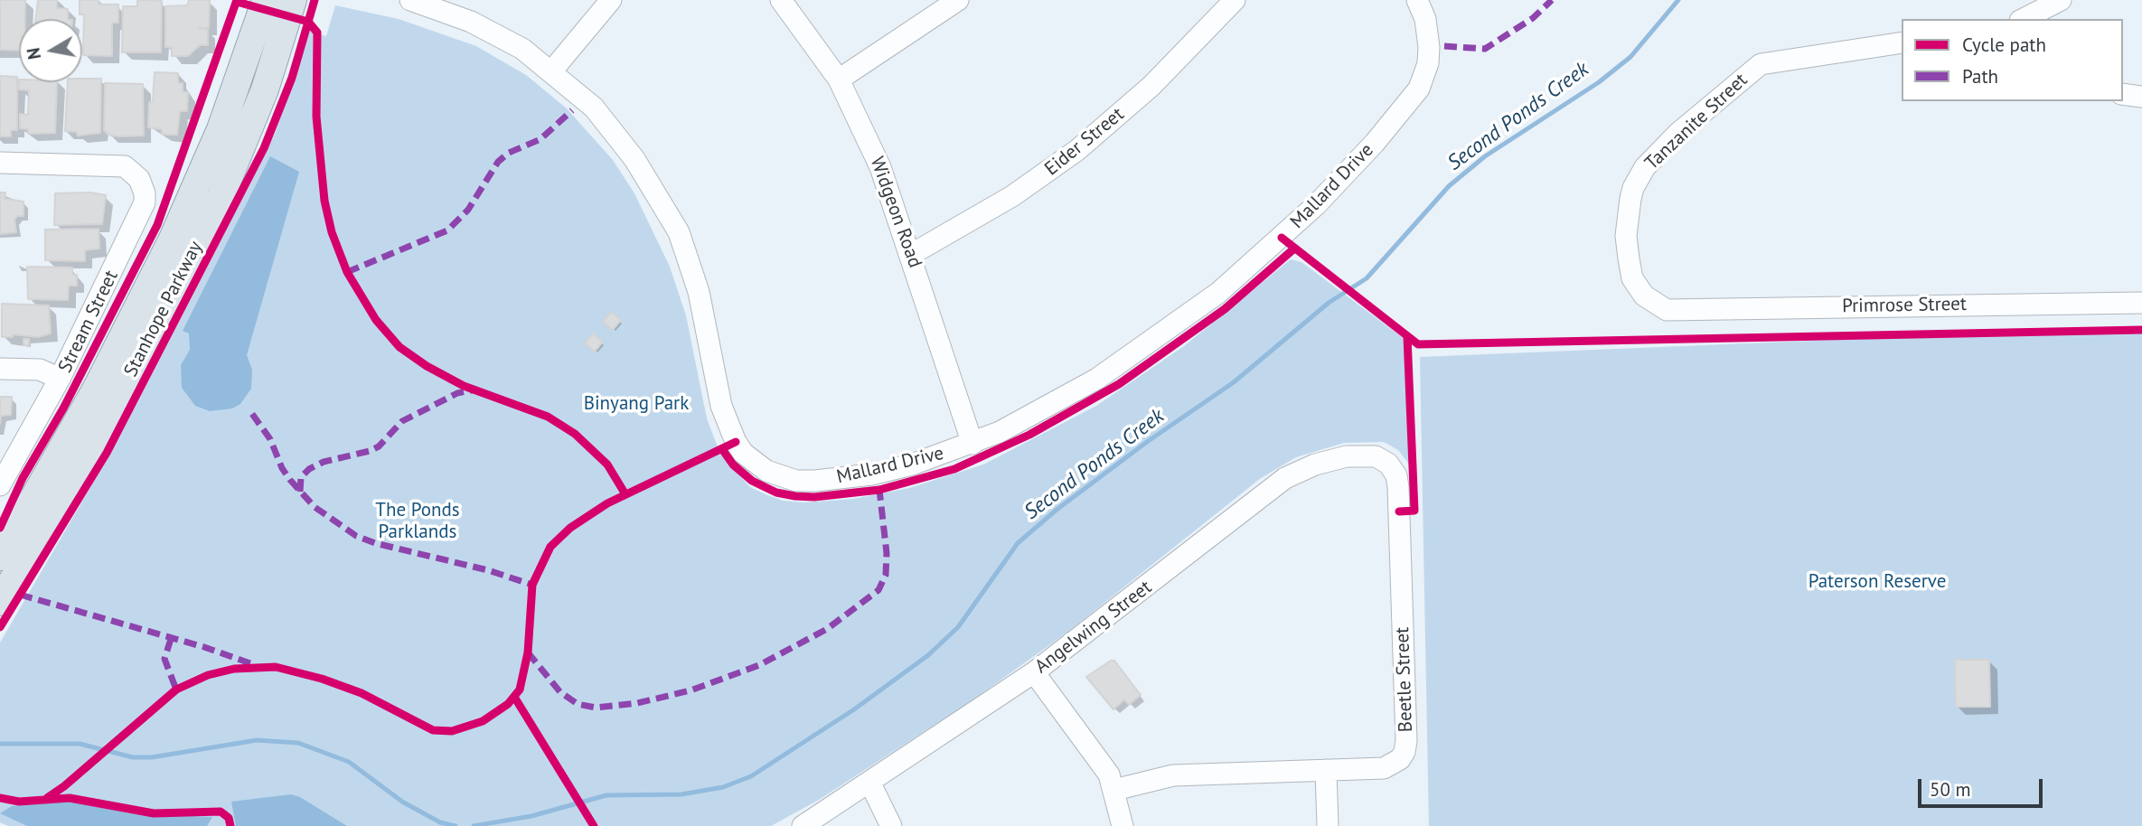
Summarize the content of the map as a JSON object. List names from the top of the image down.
{
  "streets": {
    "main road": ["Stanhope Parkway"],
    "street": [
      "Tanzanite Street",
      "Eider Street",
      "Mallard Drive",
      "Widgeon Road",
      "Primrose Street",
      "Stream Street",
      "Angelwing Street",
      "Beetle Street"
    ]
  },
  "crossings": [
    ["Tanzanite Street", "Primrose Street"],
    ["Eider Street", "Widgeon Road"],
    ["Mallard Drive", "Widgeon Road"],
    ["Angelwing Street", "Beetle Street"]
  ],
  "water": ["Second Ponds Creek"],
  "parks": ["Binyang Park", "The Ponds Parklands", "Paterson Reserve"],
  "legend": ["Cycle path", "Path"],
  "scale_bar": "50 m",
  "north": "left"
}
